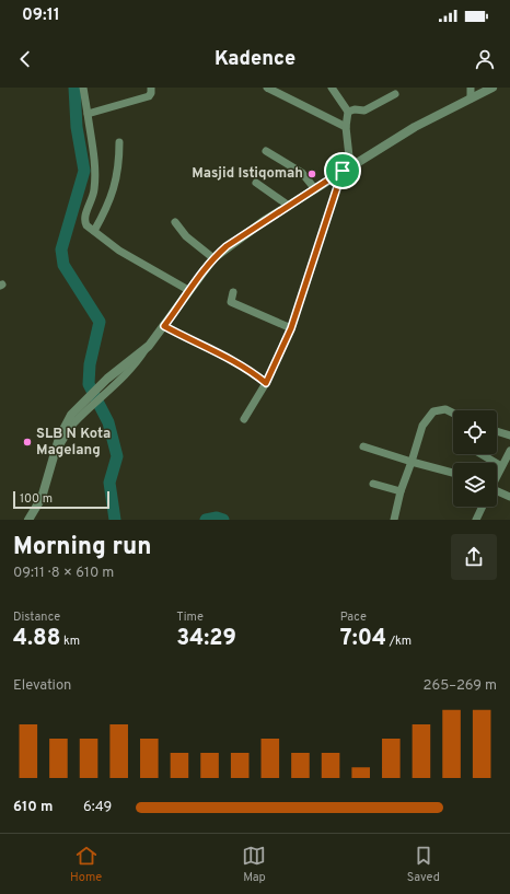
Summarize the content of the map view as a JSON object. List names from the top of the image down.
{
  "places": ["Masjid Istiqomah", "SLB N Kota Magelang"],
  "scale_bar": "100 m",
  "page": {
    "status": "09:11",
    "header": "Kadence",
    "scale": "100 m",
    "heading": ["Morning run", "09:11 · 8 × 610 m"],
    "stats": [
      ["Distance", "4.88 km"],
      ["Time", "34:29"],
      ["Pace", "7:04 /km"]
    ],
    "chart": ["Elevation", "265–269 m"],
    "list": [
      {
        "name": "610 m",
        "note": "6:49"
      }
    ],
    "tabs": ["Home", "Map", "Saved"]
  }
}
